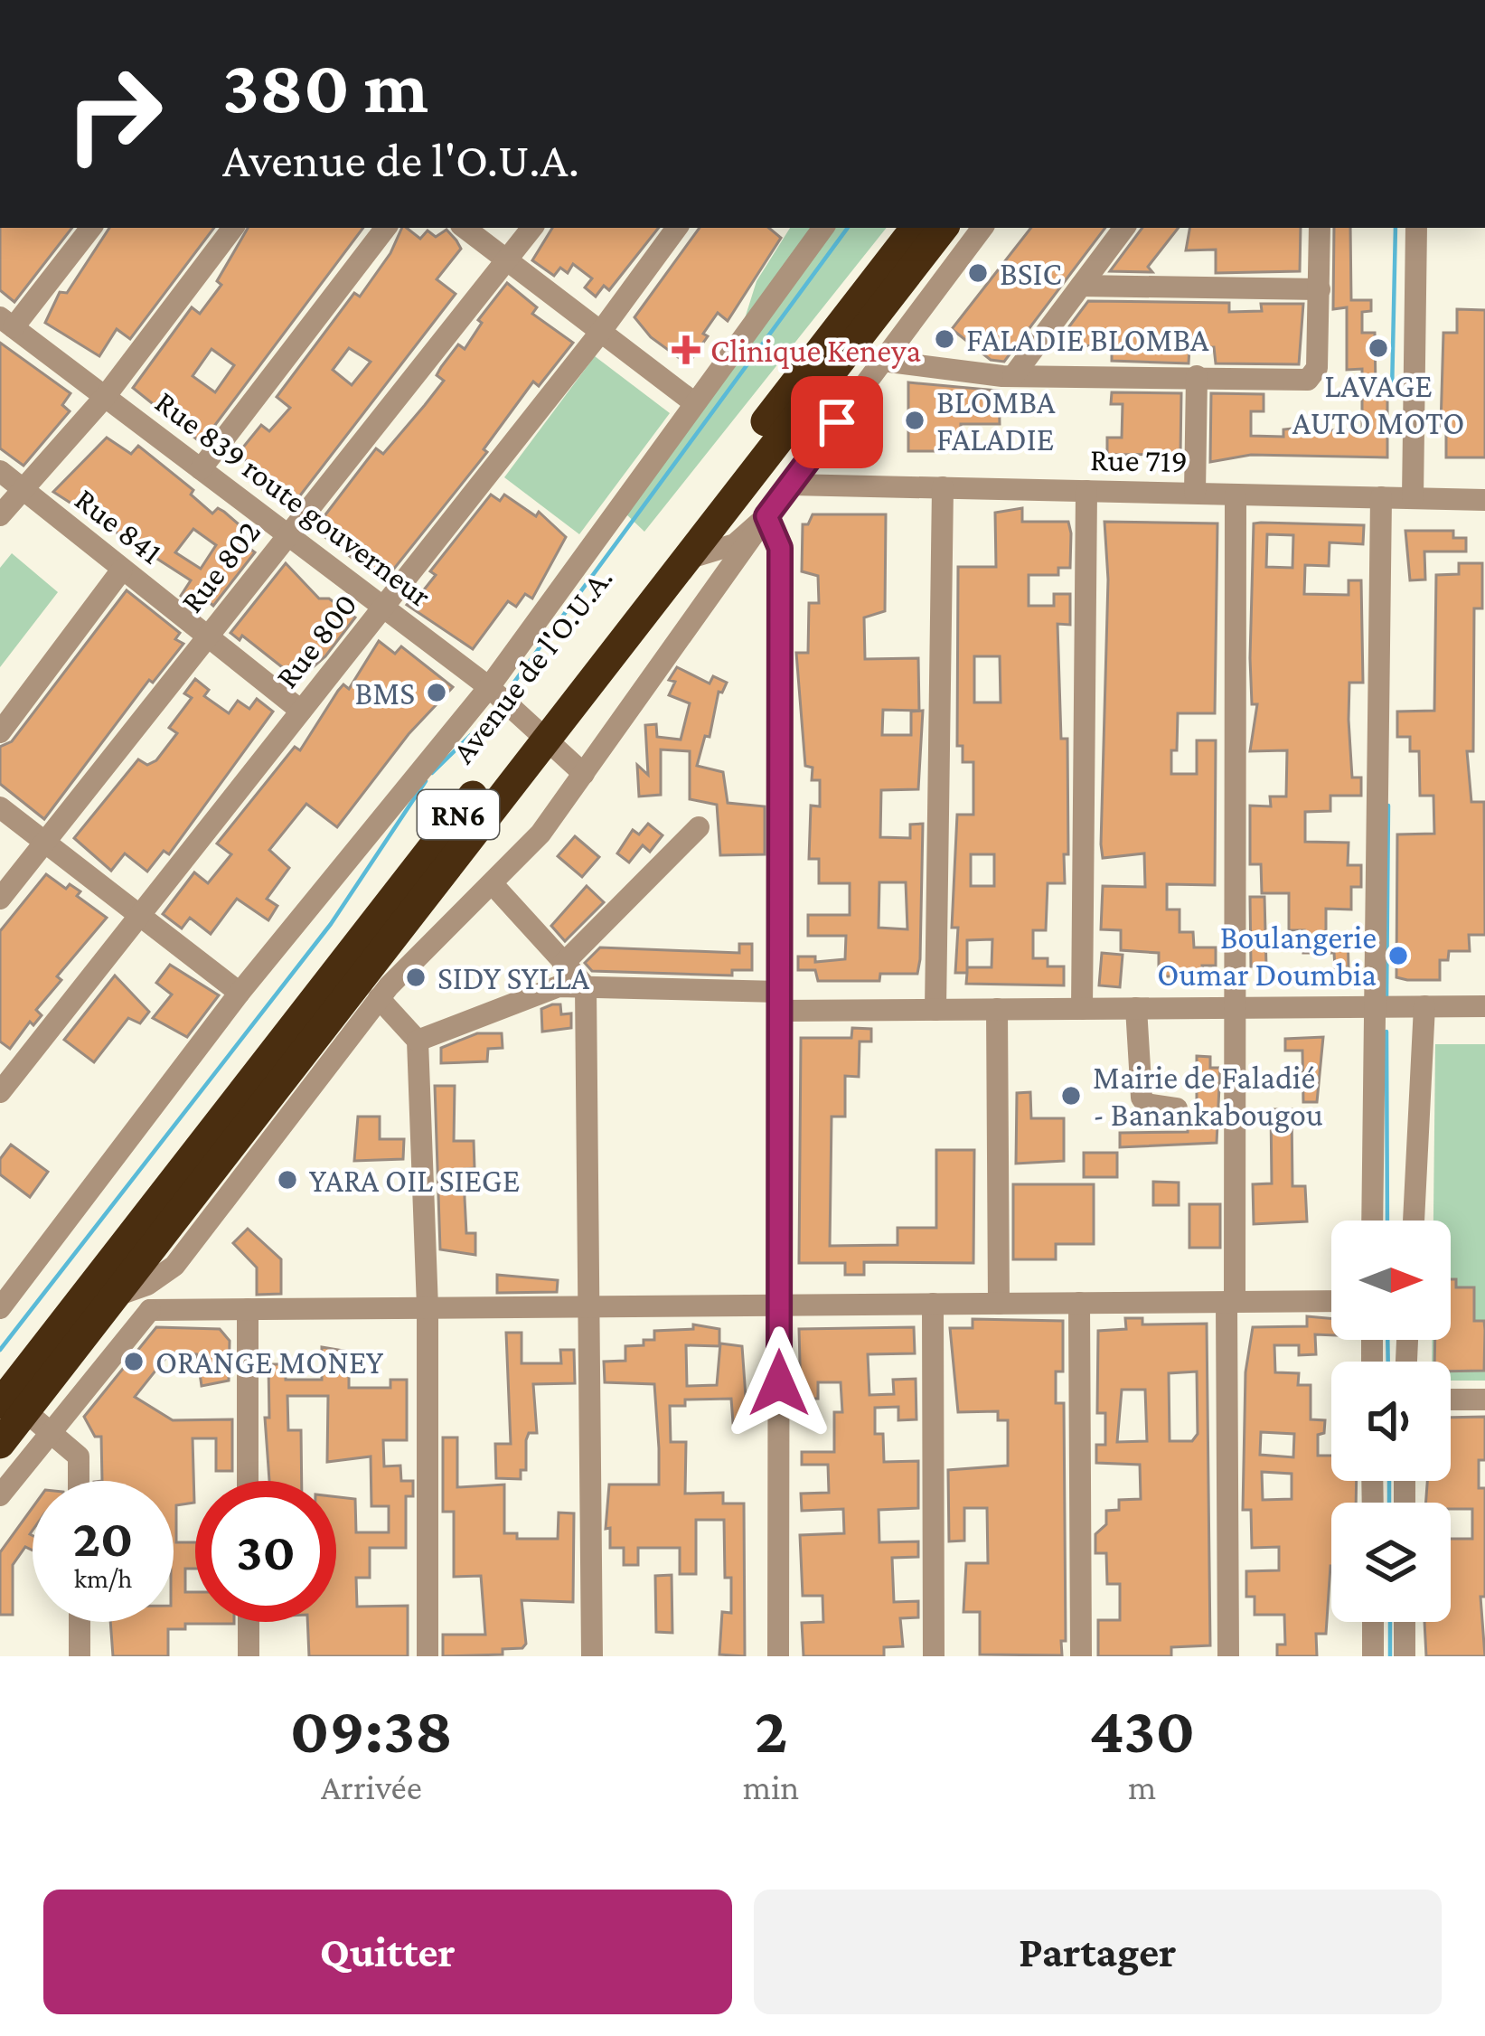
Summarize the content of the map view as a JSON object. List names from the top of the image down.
{
  "streets": {
    "highway": ["Avenue de l'O.U.A.", "RN6"],
    "street": [
      "Rue 719",
      "Rue 839 route gouverneur",
      "Rue 841",
      "Rue 802",
      "Rue 800"
    ]
  },
  "crossings": [
    ["Rue 719", "Avenue de l'O.U.A."],
    ["Rue 839 route gouverneur", "Rue 802"],
    ["Rue 839 route gouverneur", "Rue 800"],
    ["Rue 839 route gouverneur", "Avenue de l'O.U.A."],
    ["Rue 841", "Rue 802"],
    ["Rue 841", "Rue 800"]
  ],
  "places": {
    "other": [
      "BSIC",
      "FALADIE BLOMBA",
      "LAVAGE AUTO MOTO",
      "BLOMBA FALADIE",
      "BMS",
      "Boulangerie Oumar Doumbia",
      "SIDY SYLLA",
      "Mairie de Faladié - Banankabougou",
      "YARA OIL SIEGE",
      "ORANGE MONEY"
    ],
    "health": ["Clinique Keneya"]
  },
  "north": "right",
  "page": {
    "turn": ["380 m", "Avenue de l'O.U.A."],
    "speed": "20 km/h",
    "limit": "30",
    "eta": [
      "09:38",
      "Arrivée",
      "2",
      "min",
      "430",
      "m"
    ],
    "buttons": ["Quitter", "Partager"]
  }
}
